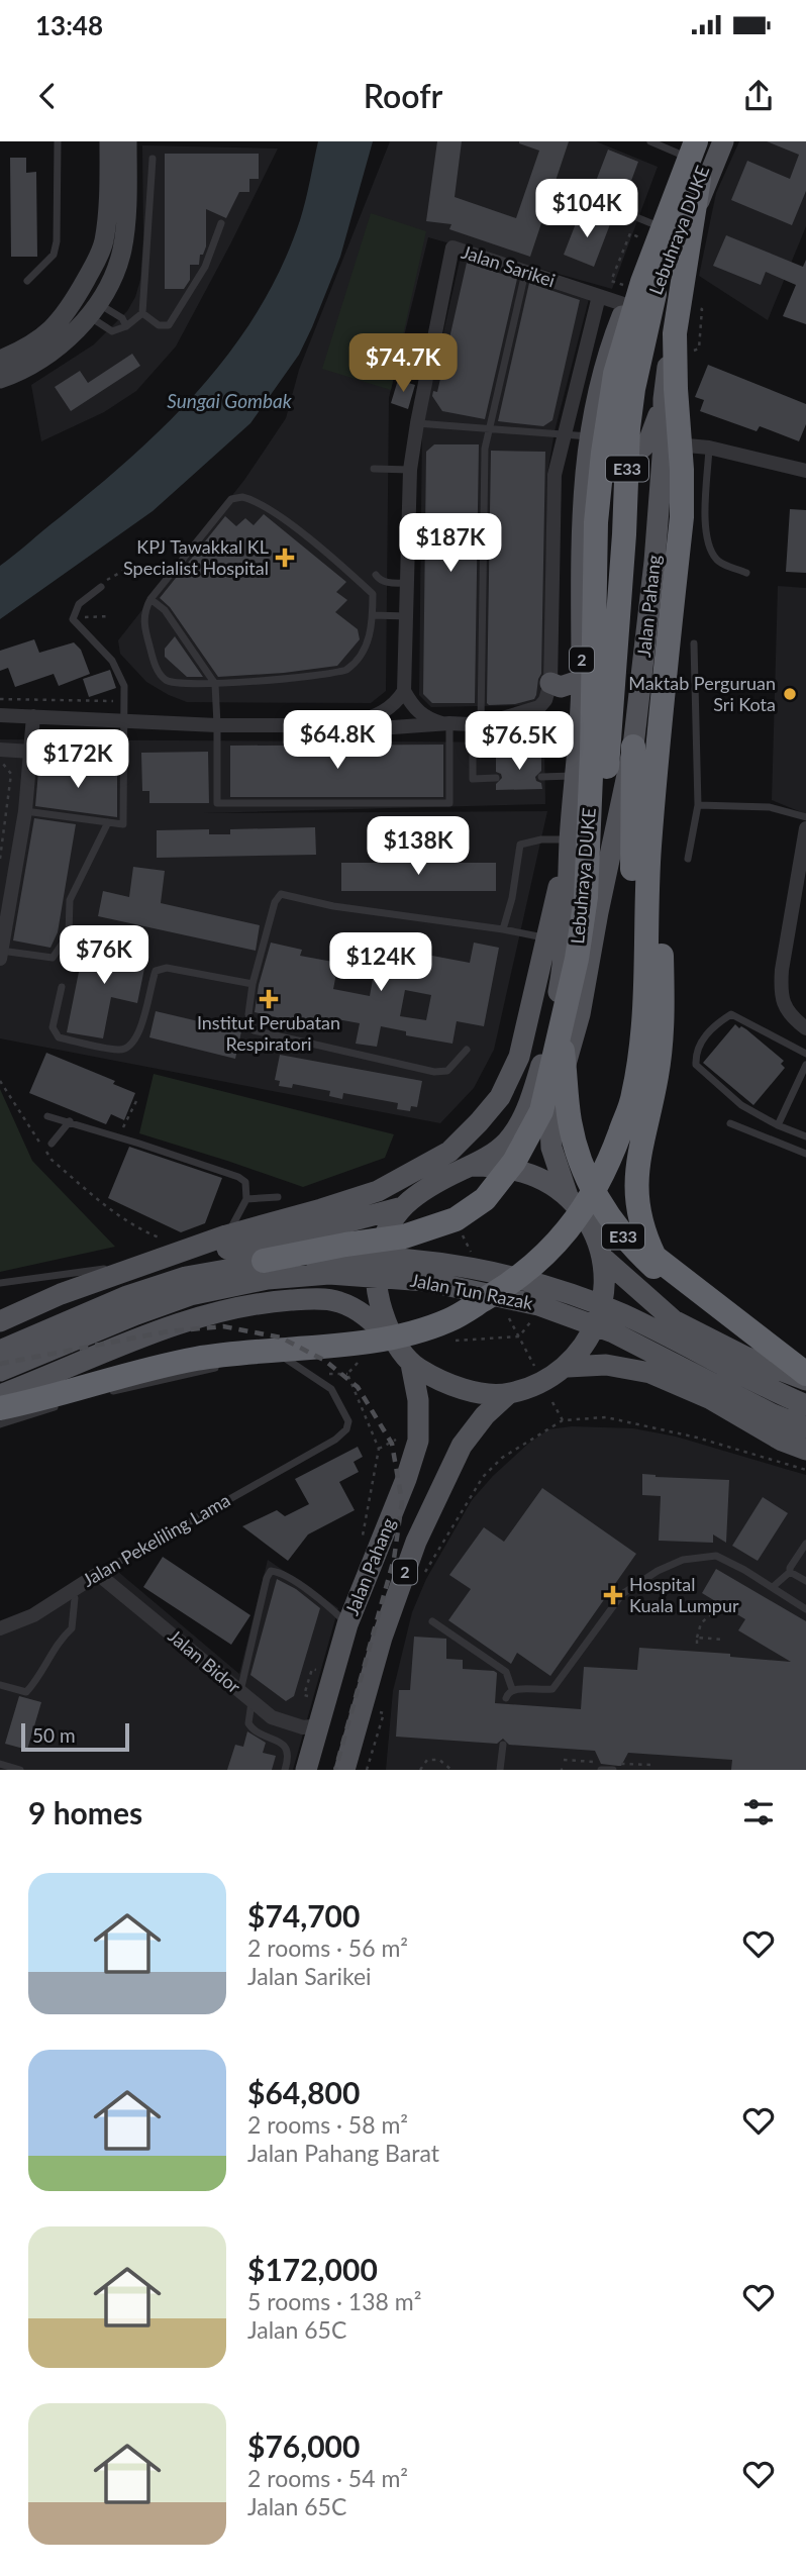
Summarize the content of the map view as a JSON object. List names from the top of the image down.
{
  "streets": {
    "highway": ["Lebuhraya DUKE", "E33"],
    "main road": ["Jalan Pahang", "2", "Jalan Tun Razak"],
    "street": ["Jalan Sarikei", "Jalan Pekeliling Lama", "Jalan Bidor"]
  },
  "crossings": [
    ["Lebuhraya DUKE", "E33"],
    ["Lebuhraya DUKE", "Jalan Pahang"],
    ["Lebuhraya DUKE", "2"],
    ["Jalan Sarikei", "2"],
    ["E33", "Jalan Tun Razak"],
    ["Jalan Pahang", "2"],
    ["Jalan Pahang", "Jalan Bidor"],
    ["Jalan Pekeliling Lama", "Jalan Bidor"]
  ],
  "water": ["Sungai Gombak"],
  "places": {
    "health": ["KPJ Tawakkal KL Specialist Hospital", "Institut Perubatan Respiratori", "Hospital Kuala Lumpur"],
    "other": ["Maktab Perguruan Sri Kota"]
  },
  "scale_bar": "50 m",
  "page": {
    "status": "13:48",
    "header": "Roofr",
    "price": [
      "$104K",
      "$74.7K",
      "$187K",
      "$64.8K",
      "$76.5K",
      "$172K",
      "$138K",
      "$76K",
      "$124K"
    ],
    "scale": "50 m",
    "heading": "9 homes",
    "list": [
      {
        "name": "$74,700",
        "note": "2 rooms · 56 m² · Jalan Sarikei"
      },
      {
        "name": "$64,800",
        "note": "2 rooms · 58 m² · Jalan Pahang Barat"
      },
      {
        "name": "$172,000",
        "note": "5 rooms · 138 m² · Jalan 65C"
      },
      {
        "name": "$76,000",
        "note": "2 rooms · 54 m² · Jalan 65C"
      }
    ]
  }
}
